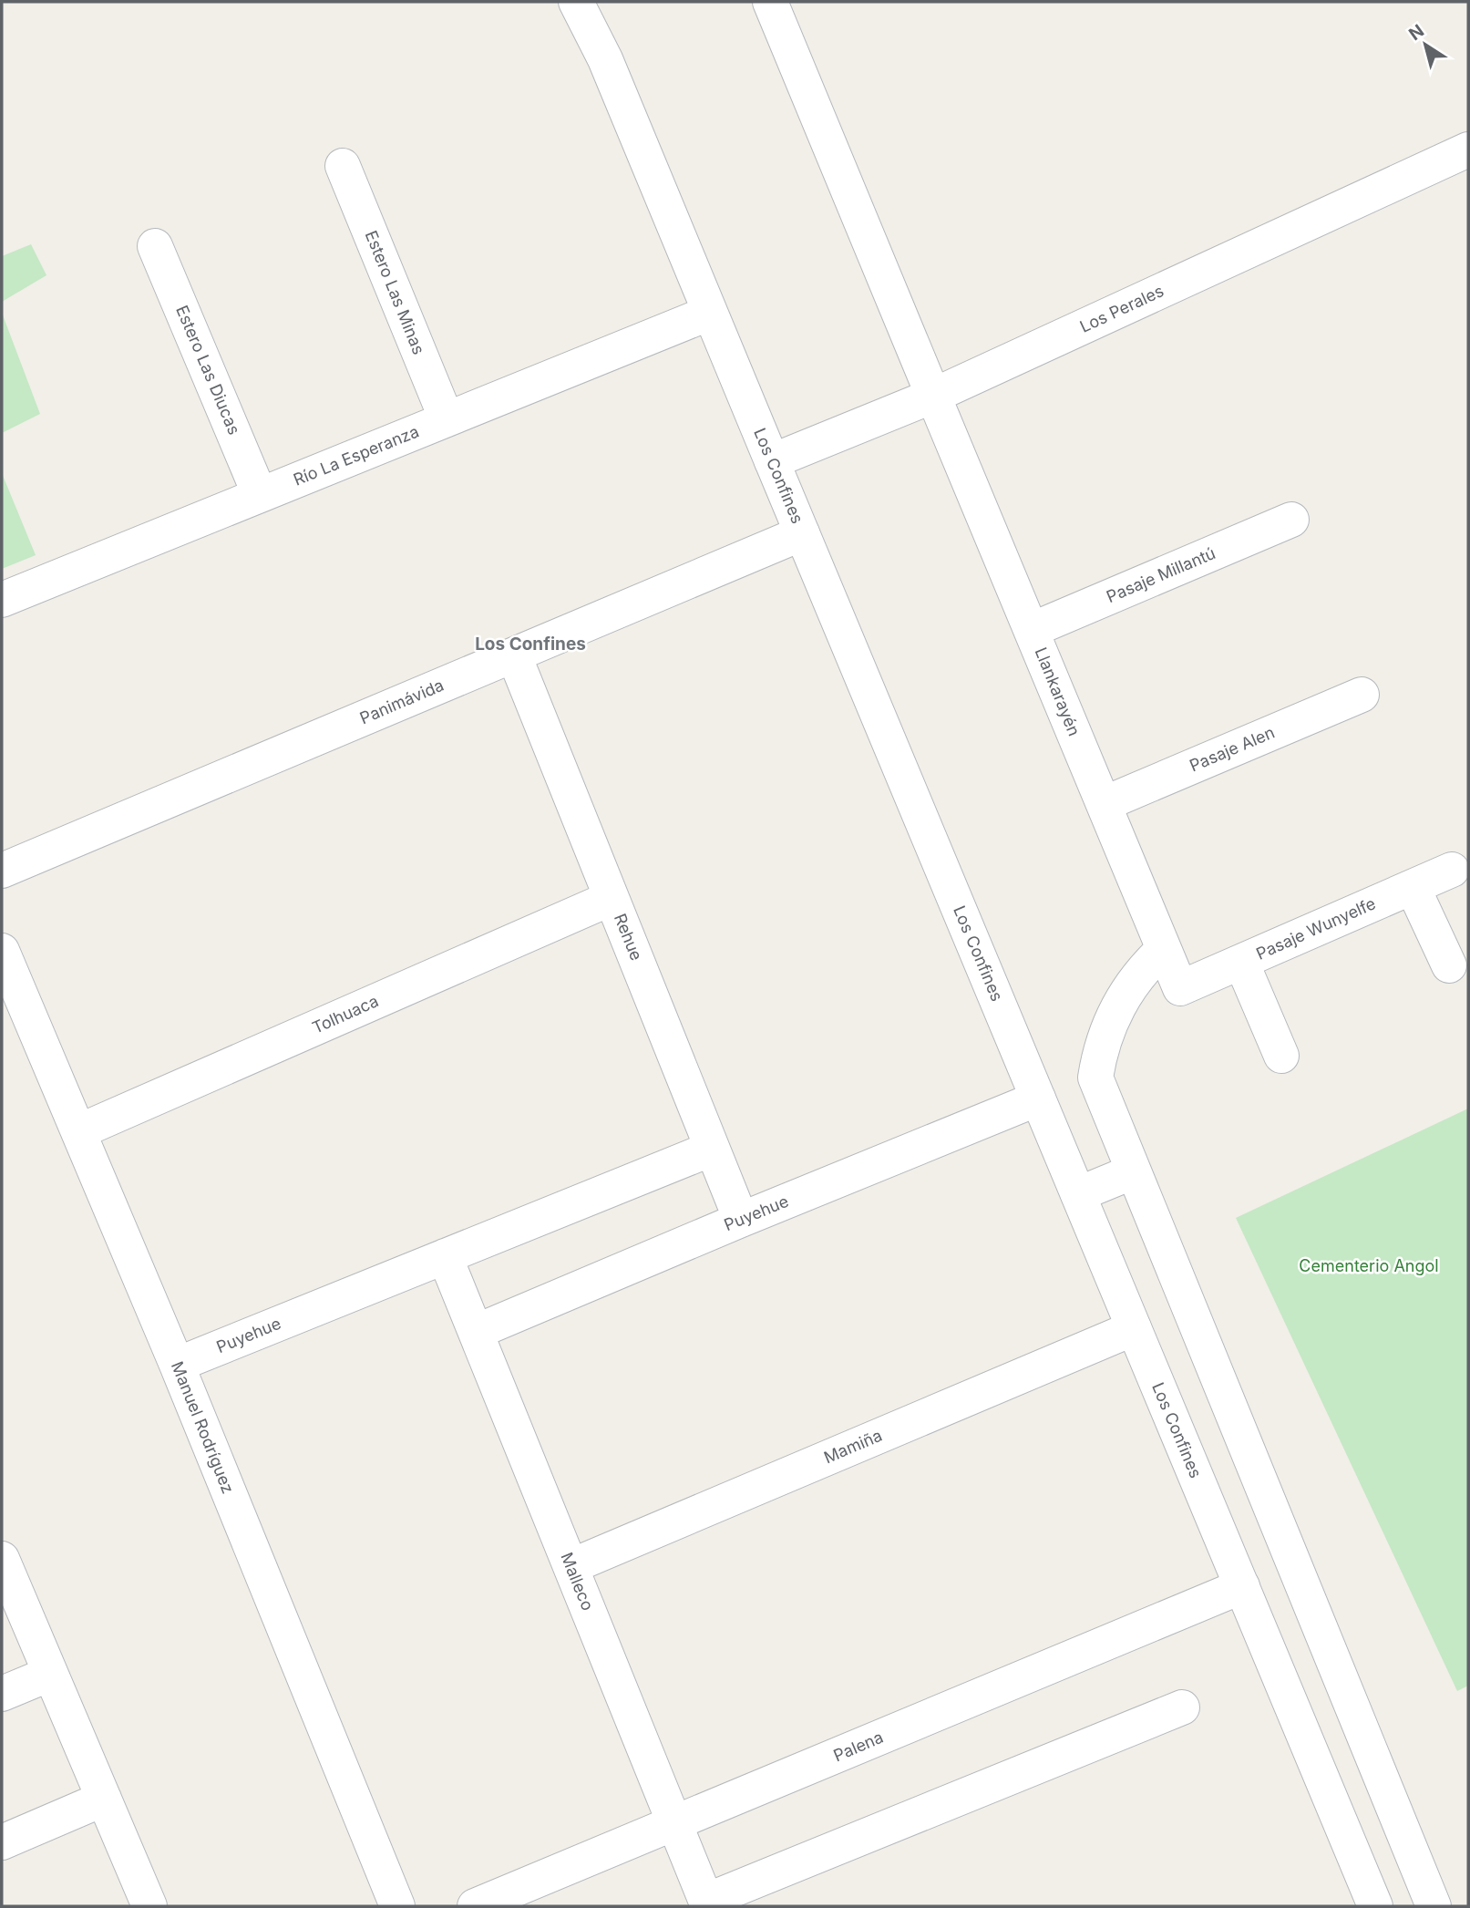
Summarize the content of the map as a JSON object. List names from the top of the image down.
{
  "streets": {
    "street": [
      "Estero Las Minas",
      "Los Perales",
      "Estero Las Diucas",
      "Río La Esperanza",
      "Los Confines",
      "Pasaje Millantú",
      "Llankarayén",
      "Panimávida",
      "Pasaje Alen",
      "Pasaje Wunyelfe",
      "Rehue",
      "Tolhuaca",
      "Puyehue",
      "Manuel Rodríguez",
      "Mamiña",
      "Malleco",
      "Palena"
    ]
  },
  "crossings": [
    ["Estero Las Minas", "Río La Esperanza"],
    ["Los Perales", "Los Confines"],
    ["Los Perales", "Llankarayén"],
    ["Estero Las Diucas", "Río La Esperanza"],
    ["Río La Esperanza", "Los Confines"],
    ["Los Confines", "Panimávida"],
    ["Los Confines", "Puyehue"],
    ["Los Confines", "Mamiña"],
    ["Los Confines", "Palena"],
    ["Pasaje Millantú", "Llankarayén"],
    ["Llankarayén", "Pasaje Alen"],
    ["Llankarayén", "Pasaje Wunyelfe"],
    ["Panimávida", "Rehue"],
    ["Rehue", "Tolhuaca"],
    ["Rehue", "Puyehue"],
    ["Tolhuaca", "Manuel Rodríguez"],
    ["Puyehue", "Manuel Rodríguez"],
    ["Puyehue", "Malleco"],
    ["Mamiña", "Malleco"],
    ["Malleco", "Palena"]
  ],
  "districts": ["Los Confines"],
  "parks": ["Cementerio Angol"],
  "north": "top left"
}
